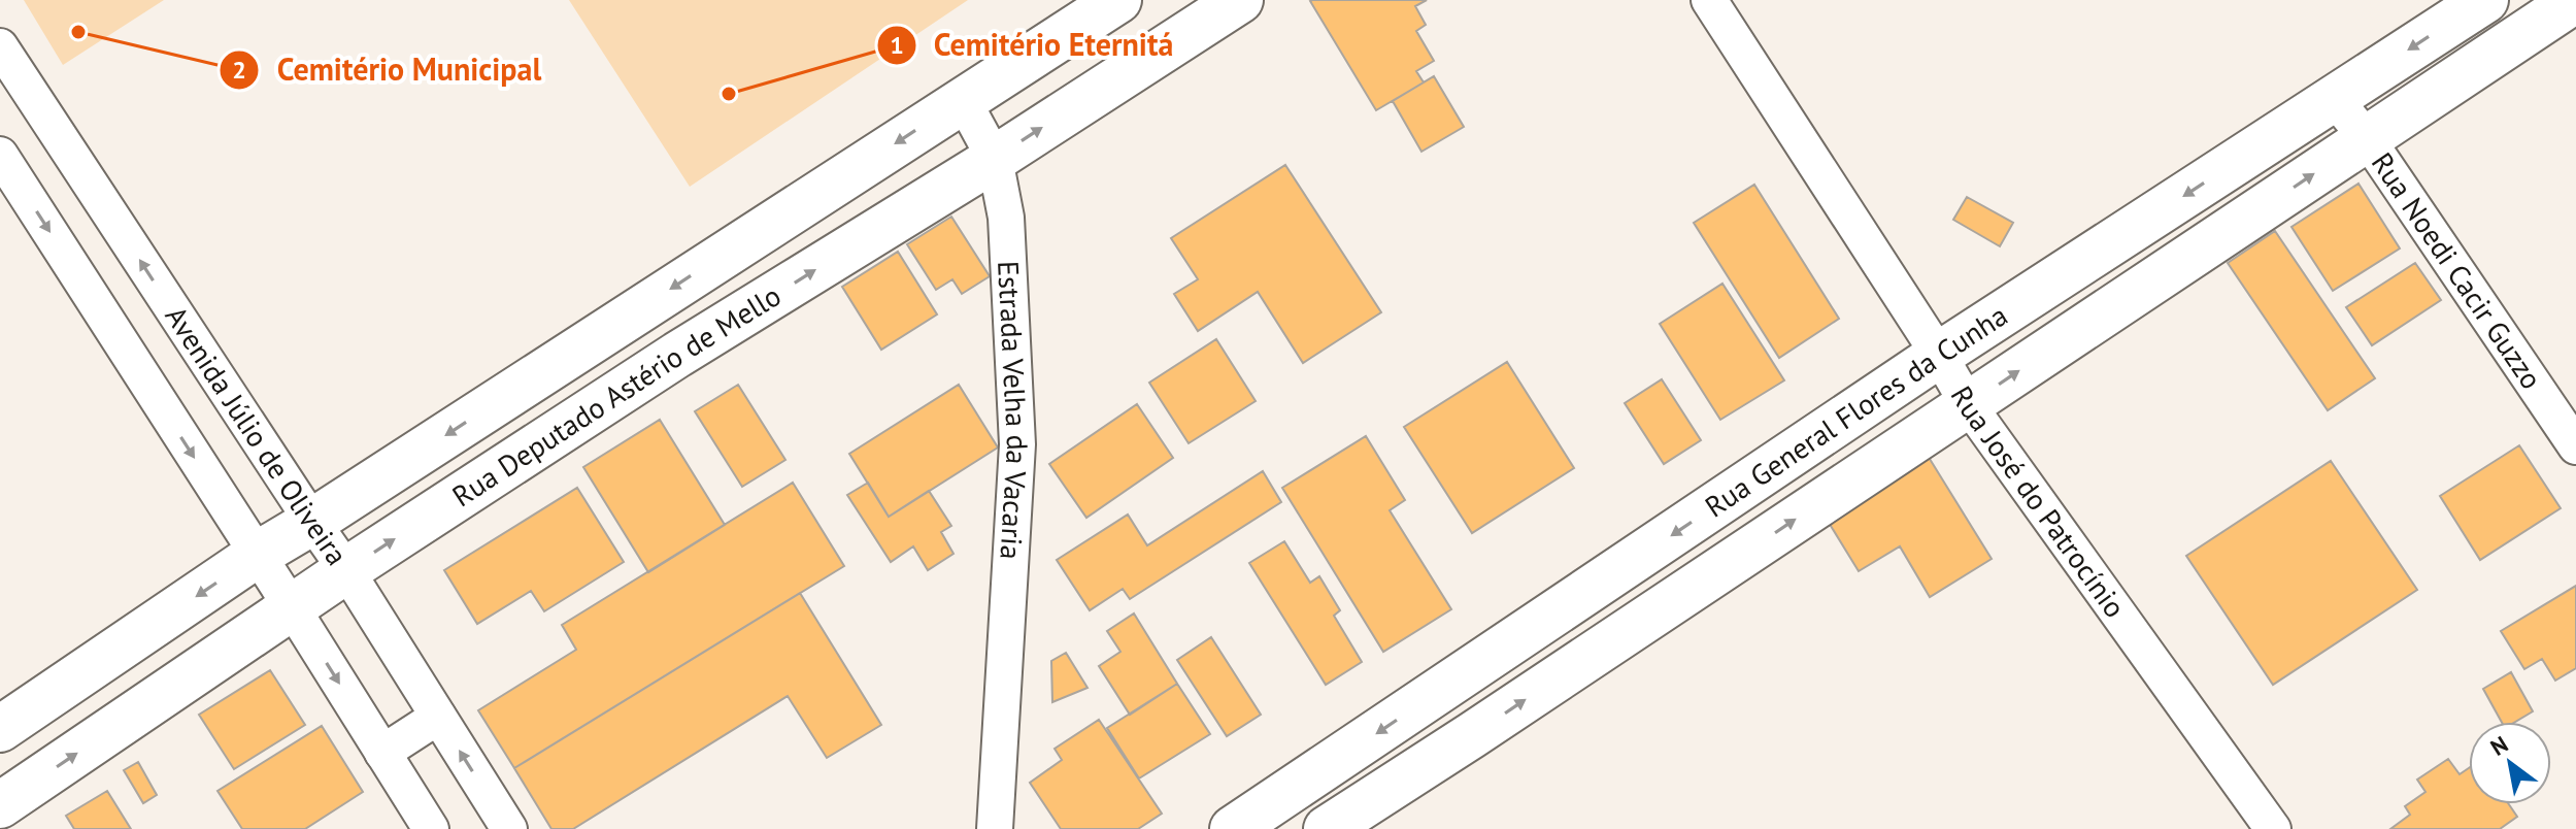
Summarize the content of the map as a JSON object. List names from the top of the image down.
{
  "streets": {
    "street": [
      "Rua Noedi Cacir Guzzo",
      "Rua Deputado Astério de Mello",
      "Estrada Velha da Vacaria",
      "Rua General Flores da Cunha",
      "Avenida Júlio de Oliveira",
      "Rua José do Patrocínio"
    ]
  },
  "crossings": [
    ["Rua Noedi Cacir Guzzo", "Rua General Flores da Cunha"],
    ["Rua Deputado Astério de Mello", "Estrada Velha da Vacaria"],
    ["Rua Deputado Astério de Mello", "Avenida Júlio de Oliveira"],
    ["Rua General Flores da Cunha", "Rua José do Patrocínio"]
  ],
  "places": ["Cemitério Municipal", "Cemitério Eternitá"],
  "north": "top left"
}
